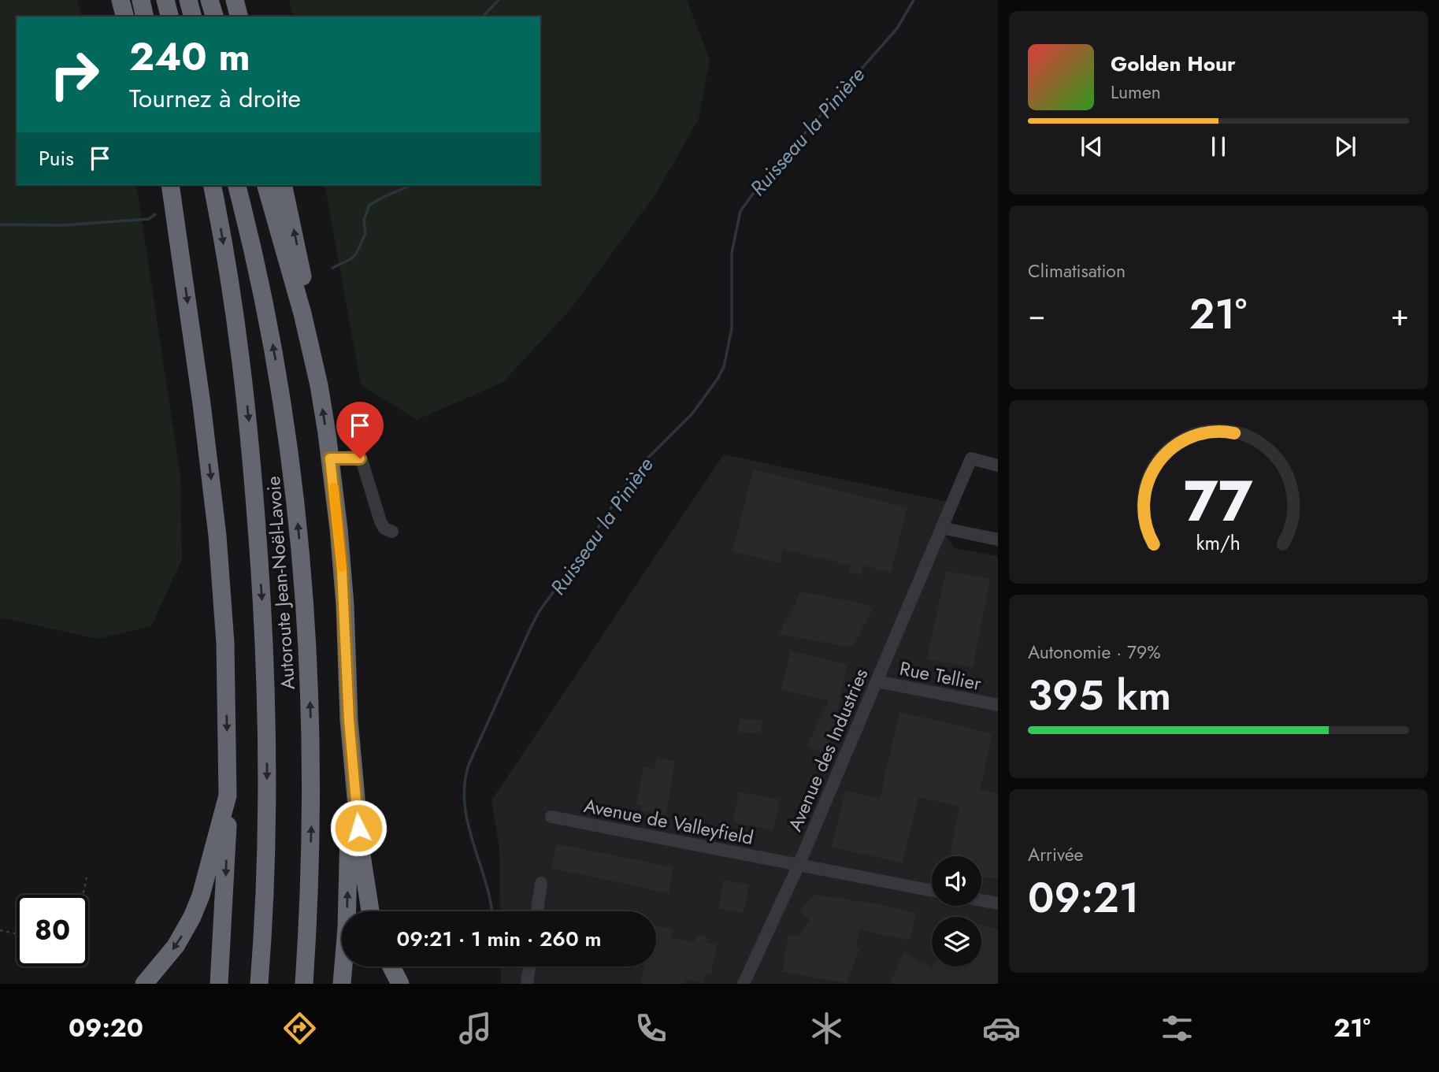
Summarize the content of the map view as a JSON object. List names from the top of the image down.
{
  "streets": {
    "highway": ["Autoroute Jean-Noël-Lavoie"],
    "street": ["Rue Tellier", "Avenue des Industries", "Avenue de Valleyfield"]
  },
  "crossings": [
    ["Rue Tellier", "Avenue des Industries"],
    ["Avenue des Industries", "Avenue de Valleyfield"]
  ],
  "water": ["Ruisseau la Pinière"],
  "page": {
    "turn": ["240 m", "Tournez à droite"],
    "song": ["Golden Hour", "Lumen"],
    "then": "Puis",
    "tile": [
      "Climatisation",
      ["Autonomie · 79%", "395 km"],
      ["Arrivée", "09:21"]
    ],
    "heat": ["−", "21°", "+"],
    "limit": "80",
    "trip": "09:21 · 1 min · 260 m",
    "tabs": ["09:20", "21°"],
    "gauge": ["77", "km/h"]
  }
}
